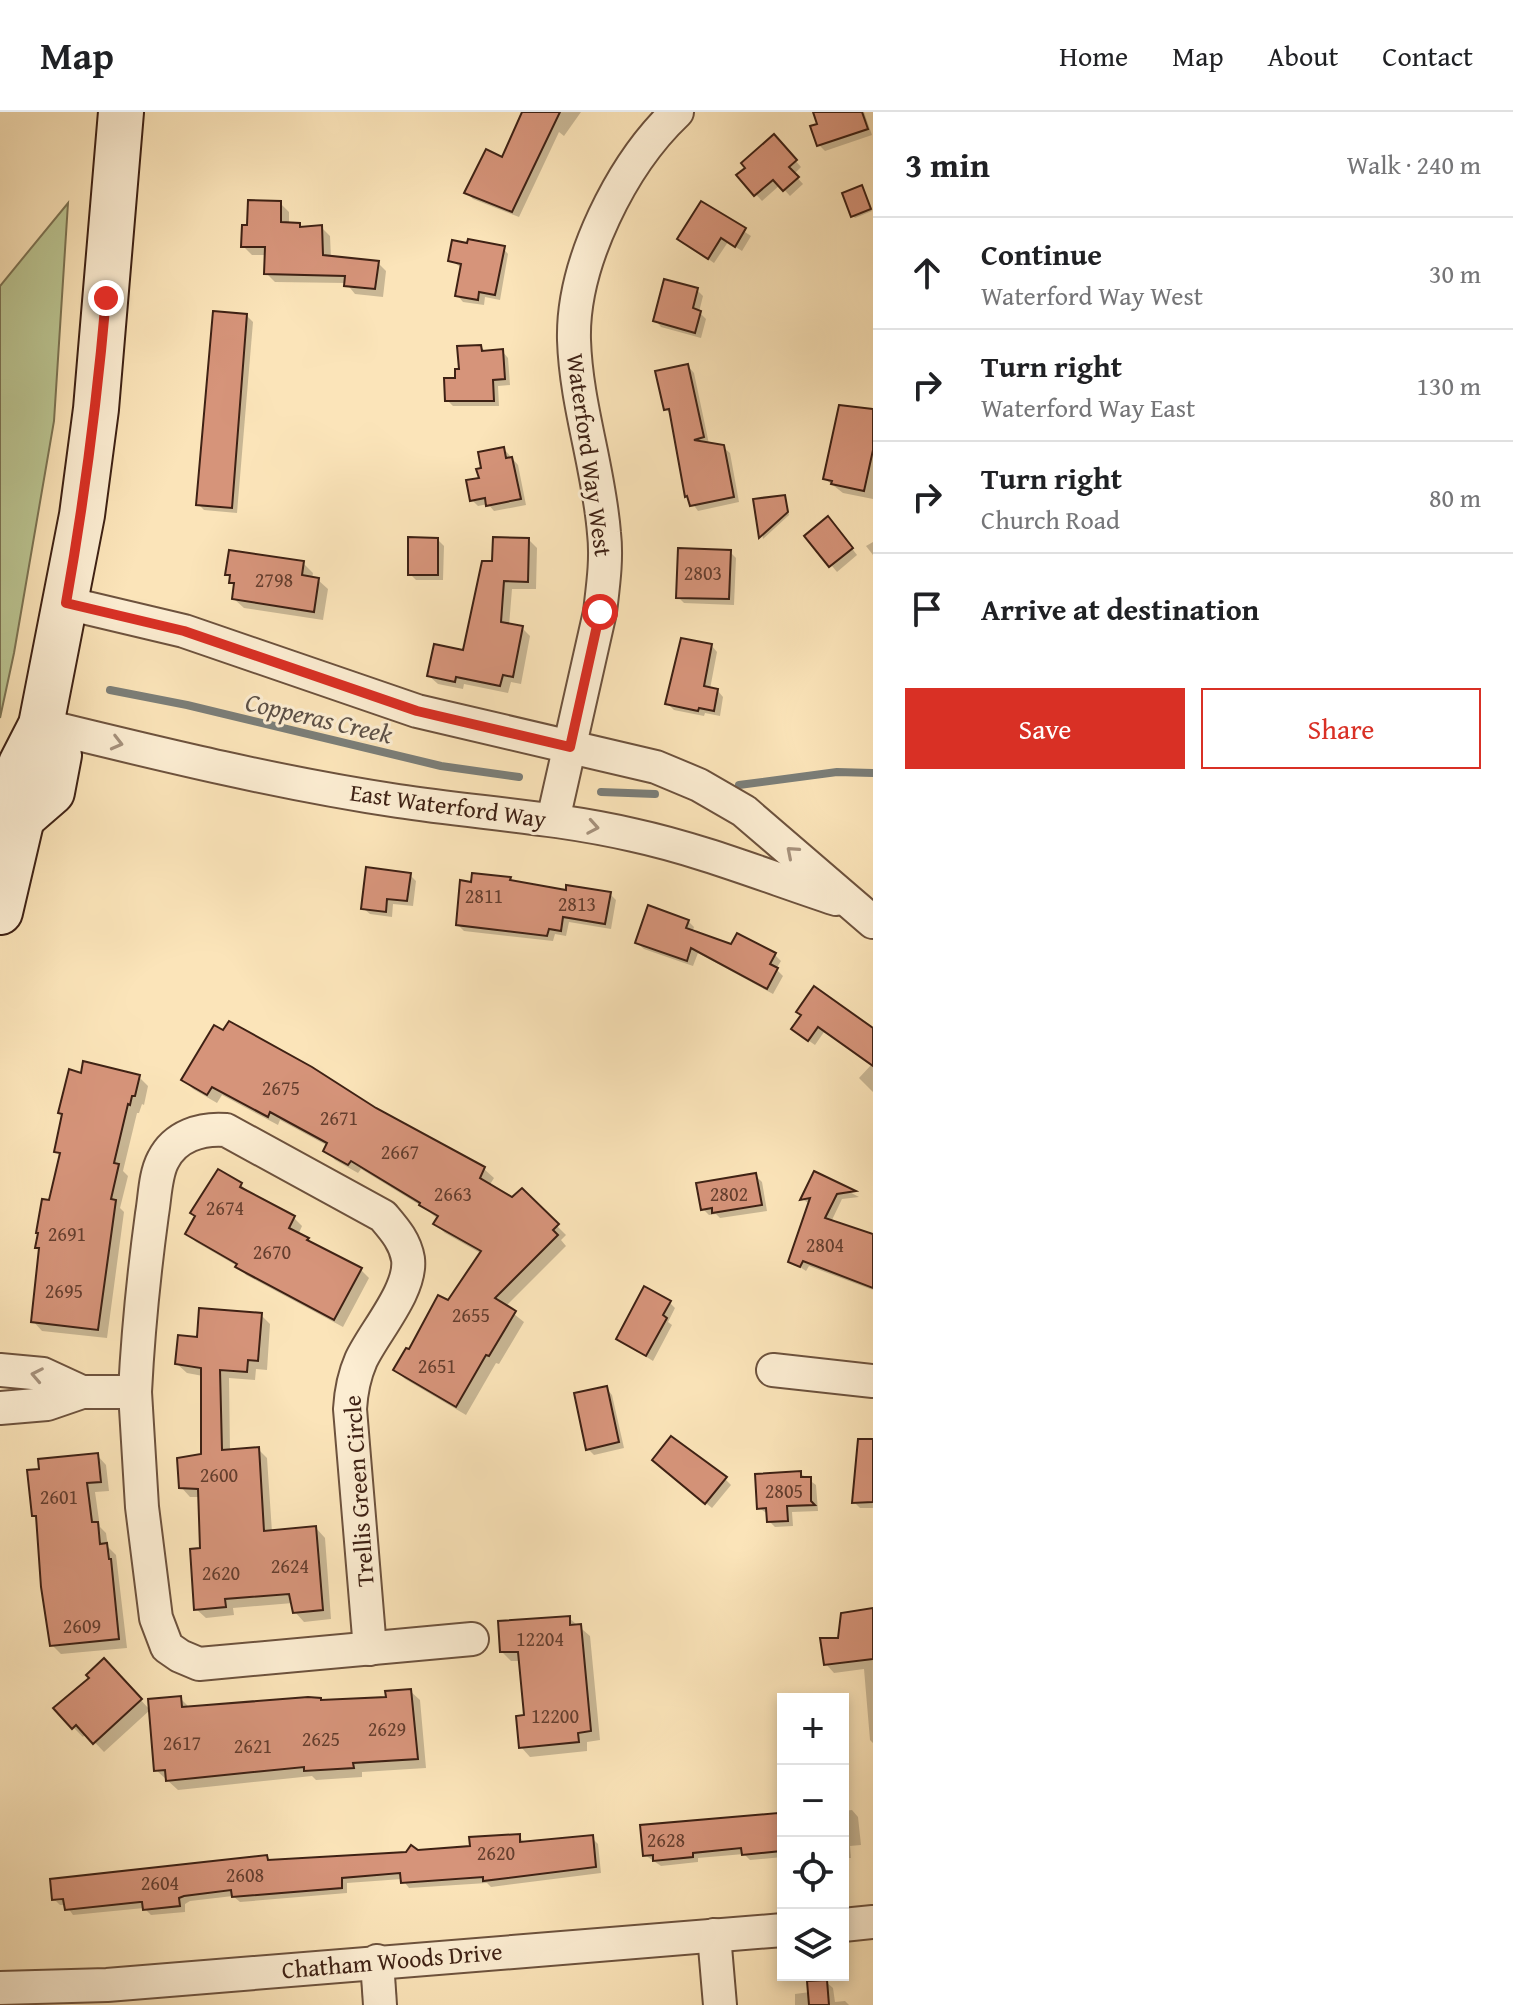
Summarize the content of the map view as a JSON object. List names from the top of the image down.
{
  "streets": {
    "street": [
      "Waterford Way West",
      "East Waterford Way",
      "Trellis Green Circle",
      "Chatham Woods Drive"
    ]
  },
  "crossings": [
    ["Waterford Way West", "East Waterford Way"]
  ],
  "water": ["Copperas Creek"],
  "house_numbers": [
    "2803",
    "2798",
    "2811",
    "2813",
    "2675",
    "2671",
    "2667",
    "2663",
    "2802",
    "2674",
    "2691",
    "2804",
    "2670",
    "2695",
    "2655",
    "2651",
    "2600",
    "2805",
    "2601",
    "2624",
    "2620",
    "2609",
    "12204",
    "12200",
    "2629",
    "2625",
    "2617",
    "2621",
    "2628",
    "2620",
    "2608",
    "2604"
  ],
  "page": {
    "header": "Map",
    "nav": [
      "Home",
      "Map",
      "About",
      "Contact"
    ],
    "heading": ["3 min", "Walk · 240 m"],
    "list": [
      ["Continue", "Waterford Way West", "30 m"],
      ["Turn right", "Waterford Way East", "130 m"],
      ["Turn right", "Church Road", "80 m"],
      "Arrive at destination"
    ],
    "buttons": ["Save", "Share"],
    "map_buttons": ["+", "−"]
  }
}
